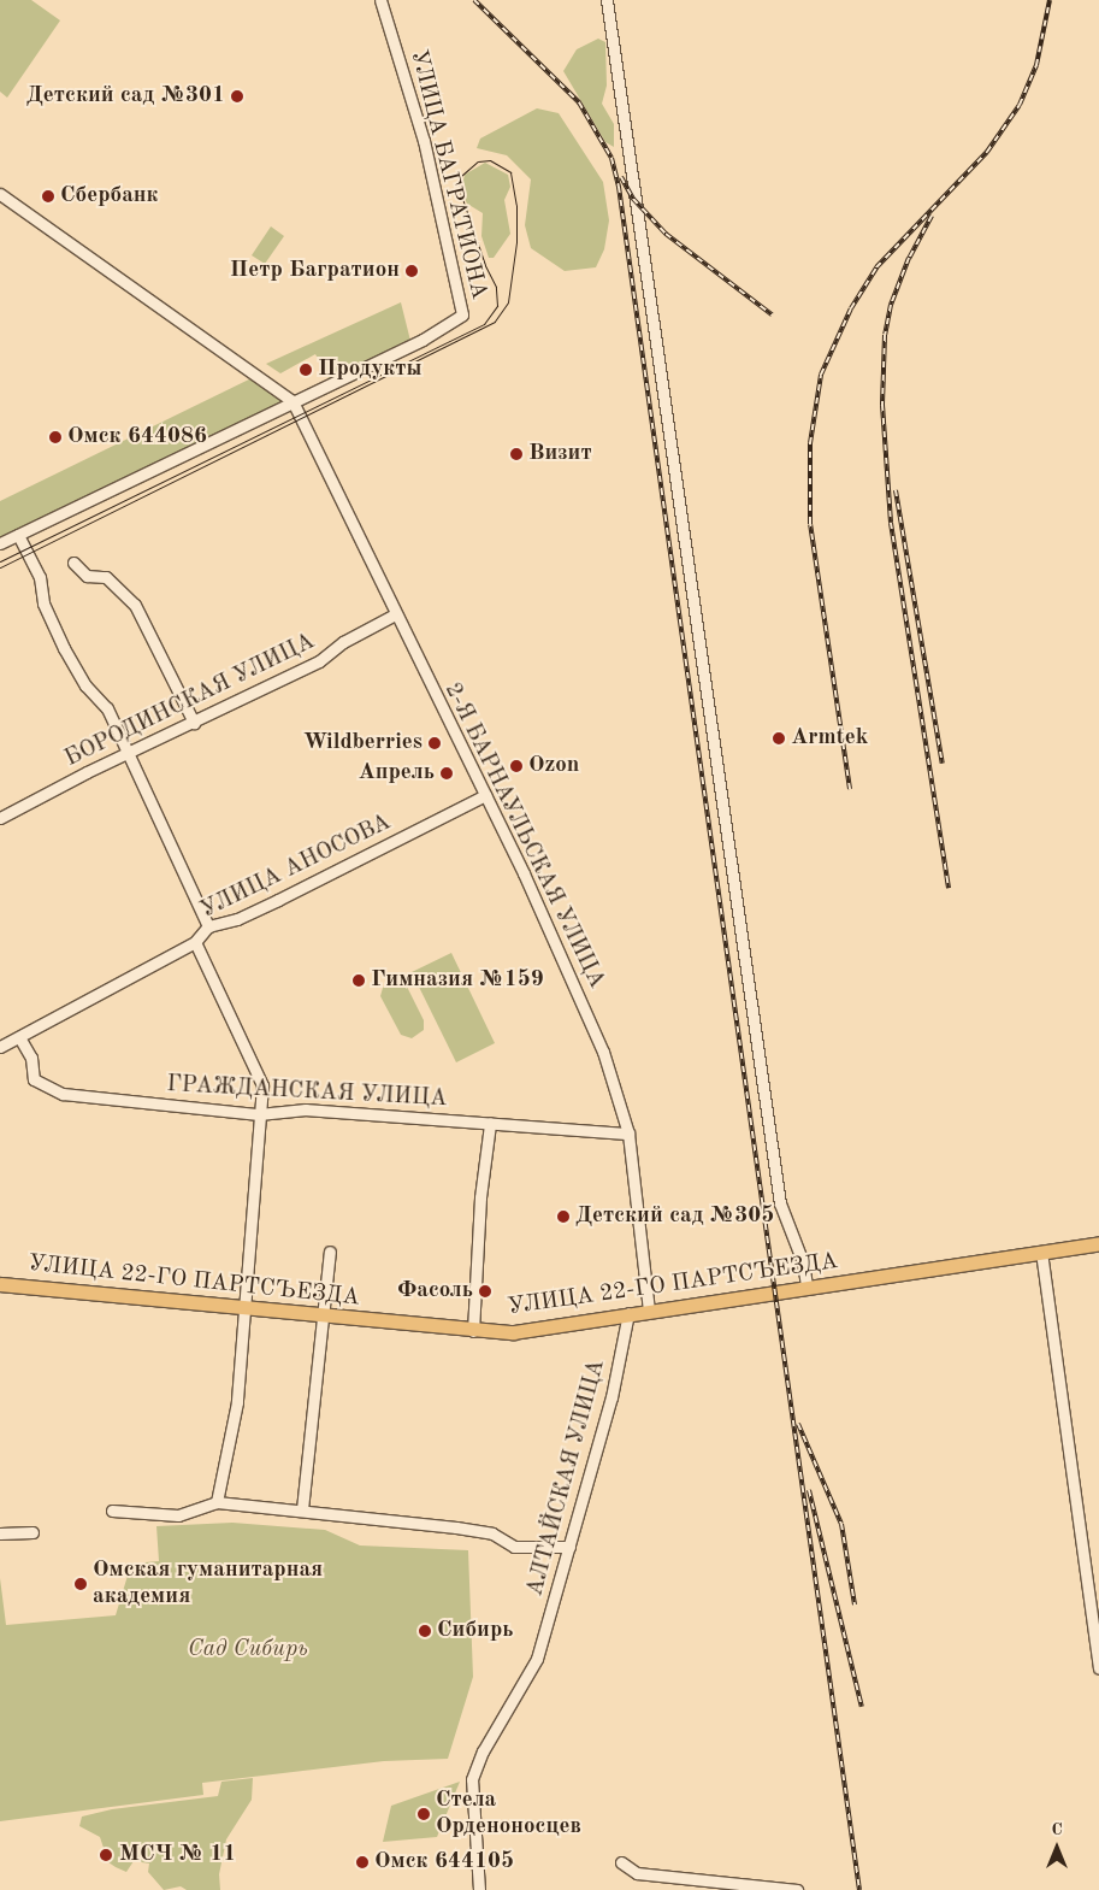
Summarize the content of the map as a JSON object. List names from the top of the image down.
{
  "streets": {
    "main road": ["УЛИЦА 22-ГО ПАРТСЪЕЗДА"],
    "street": [
      "УЛИЦА БАГРАТИОНА",
      "БОРОДИНСКАЯ УЛИЦА",
      "2-Я БАРНАУЛЬСКАЯ УЛИЦА",
      "УЛИЦА АНОСОВА",
      "ГРАЖДАНСКАЯ УЛИЦА",
      "АЛТАЙСКАЯ УЛИЦА"
    ]
  },
  "crossings": [
    ["УЛИЦА БАГРАТИОНА", "2-Я БАРНАУЛЬСКАЯ УЛИЦА"],
    ["БОРОДИНСКАЯ УЛИЦА", "2-Я БАРНАУЛЬСКАЯ УЛИЦА"],
    ["2-Я БАРНАУЛЬСКАЯ УЛИЦА", "УЛИЦА АНОСОВА"],
    ["2-Я БАРНАУЛЬСКАЯ УЛИЦА", "ГРАЖДАНСКАЯ УЛИЦА"],
    ["2-Я БАРНАУЛЬСКАЯ УЛИЦА", "УЛИЦА 22-ГО ПАРТСЪЕЗДА"],
    ["УЛИЦА АНОСОВА", "ГРАЖДАНСКАЯ УЛИЦА"],
    ["УЛИЦА 22-ГО ПАРТСЪЕЗДА", "АЛТАЙСКАЯ УЛИЦА"]
  ],
  "parks": ["Сад Сибирь"],
  "places": [
    "Детский сад №301",
    "Сбербанк",
    "Петр Багратион",
    "Продукты",
    "Омск 644086",
    "Визит",
    "Armtek",
    "Wildberries",
    "Ozon",
    "Апрель",
    "Гимназия №159",
    "Детский сад №305",
    "Фасоль",
    "Омская гуманитарная академия",
    "Сибирь",
    "Стела Орденоносцев",
    "МСЧ № 11",
    "Омск 644105"
  ],
  "north": "top"
}
